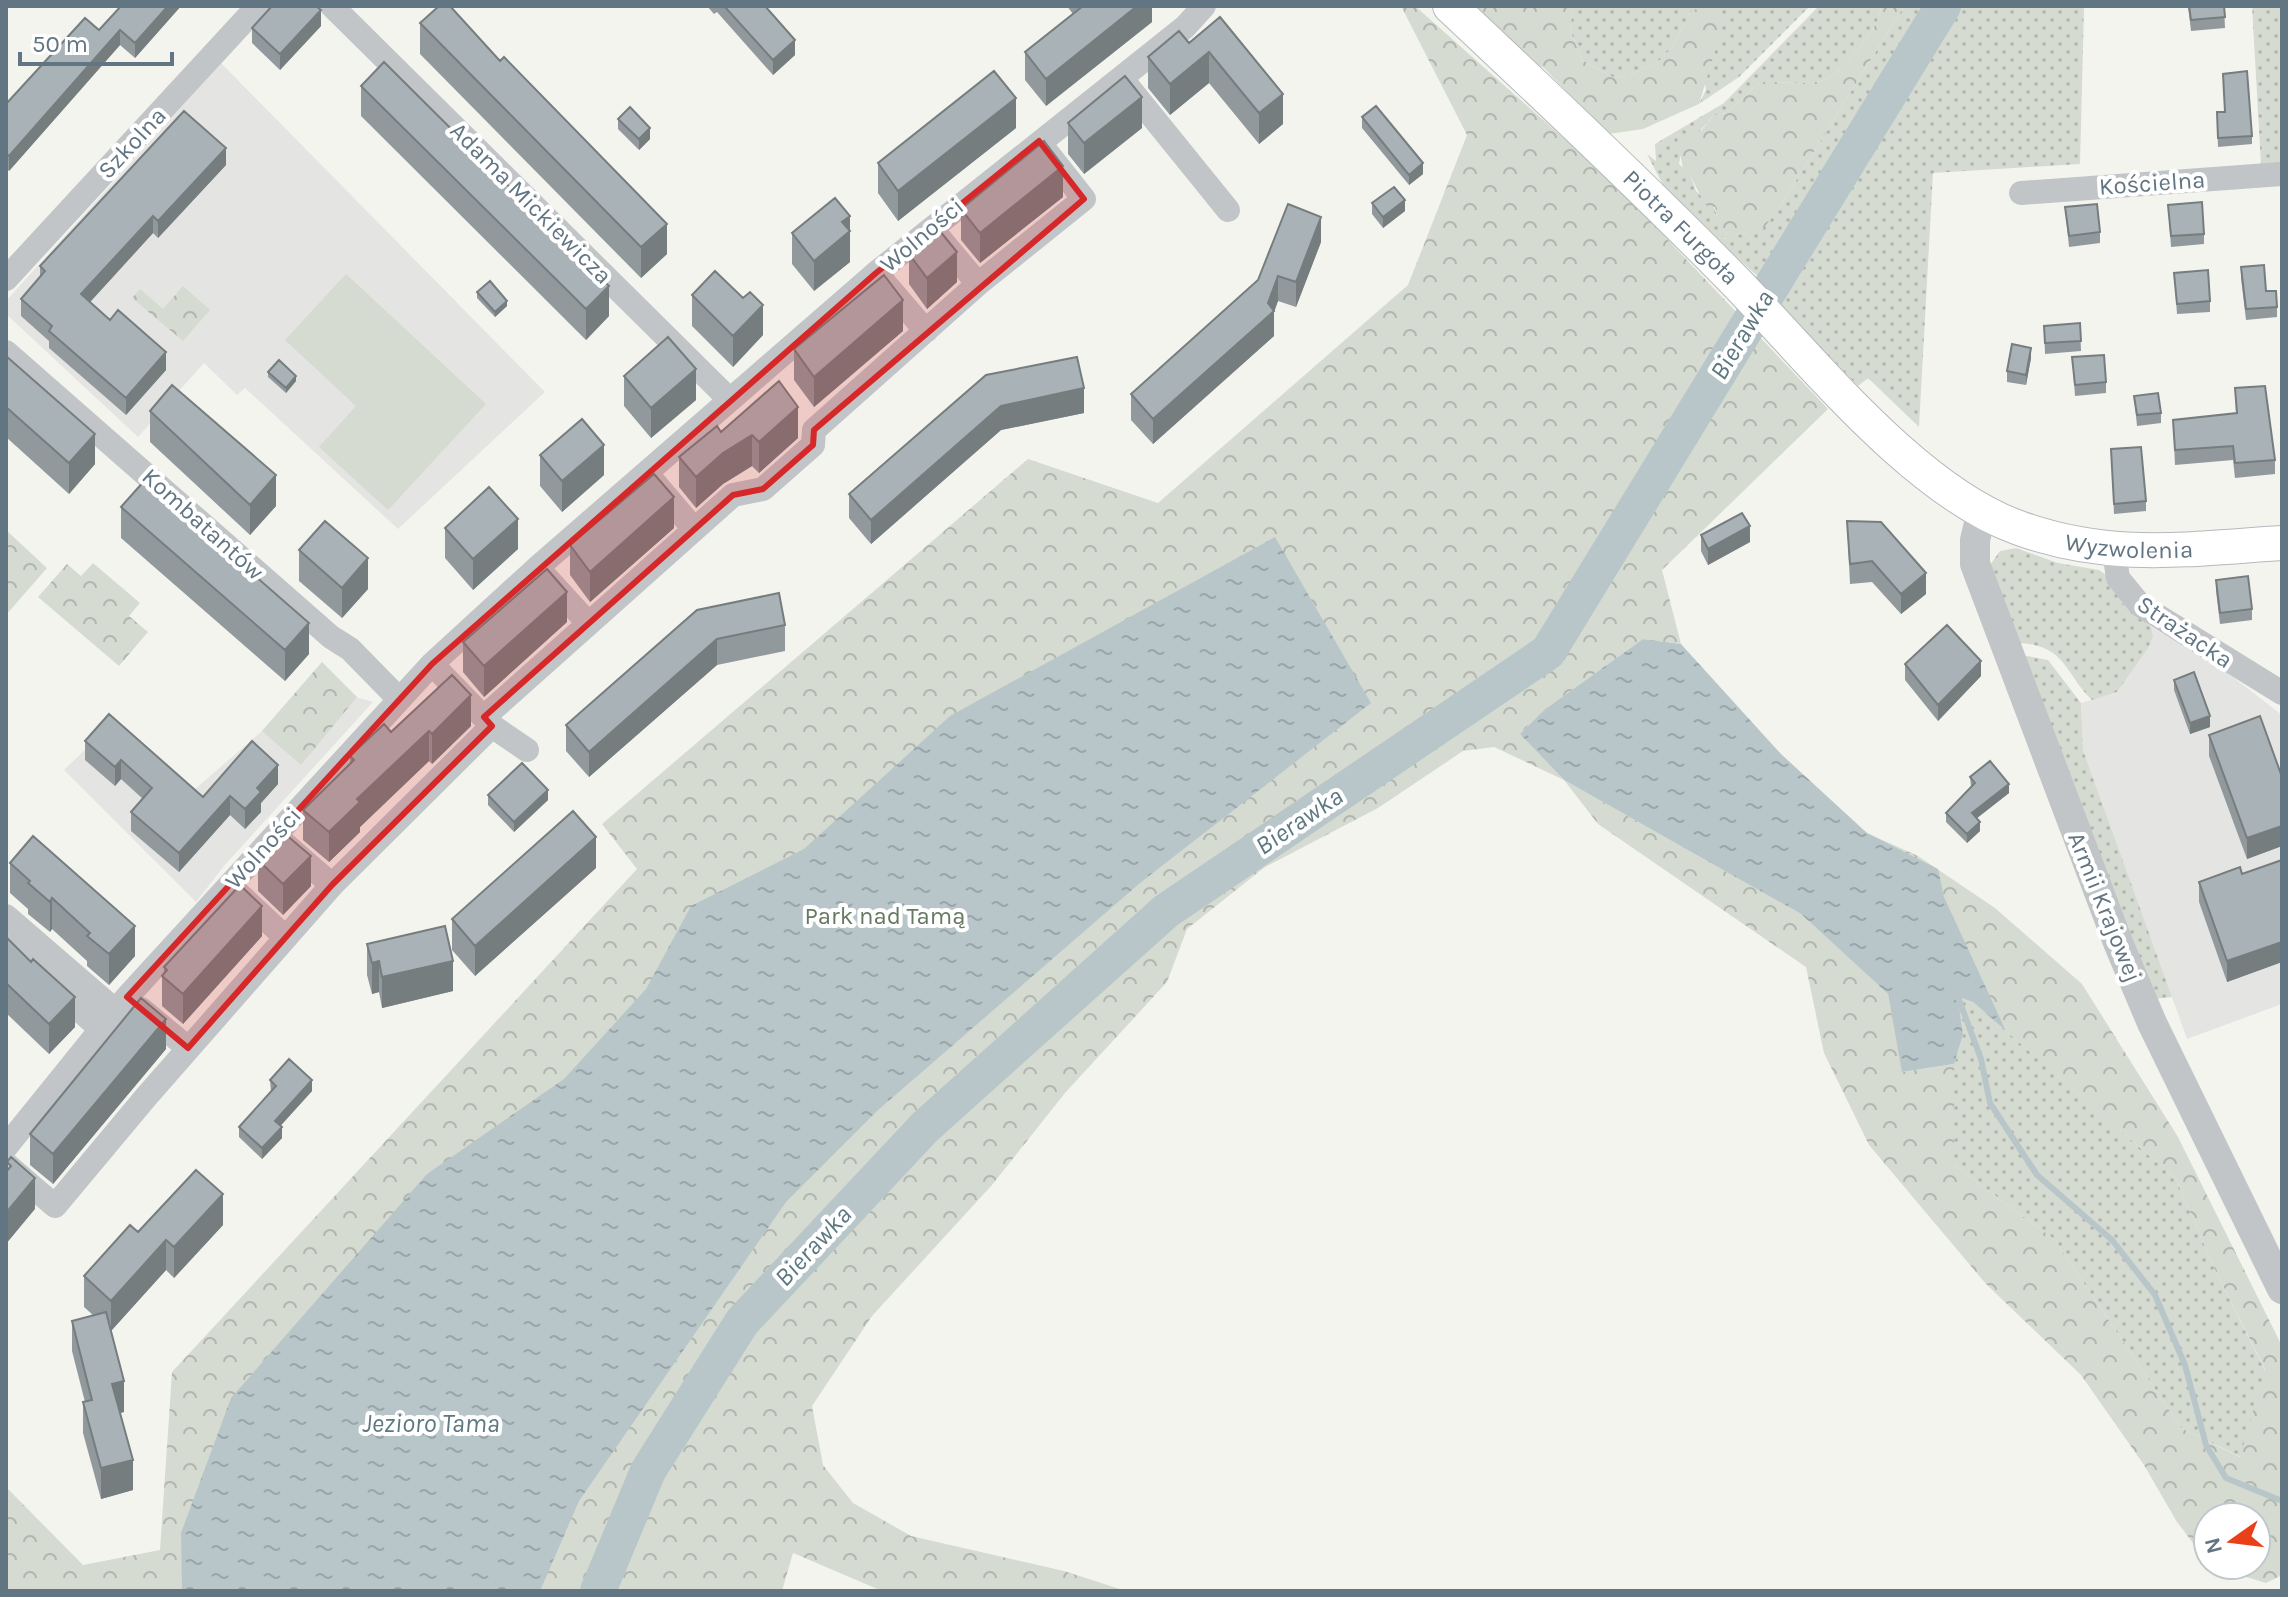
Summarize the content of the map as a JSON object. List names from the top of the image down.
{
  "streets": {
    "main road": ["Piotra Furgoła", "Wyzwolenia"],
    "street": [
      "Szkolna",
      "Kościelna",
      "Adama Mickiewicza",
      "Wolności",
      "Kombatantów",
      "Strażacka",
      "Armii Krajowej"
    ]
  },
  "crossings": [
    ["Adama Mickiewicza", "Wolności"],
    ["Piotra Furgoła", "Wyzwolenia"],
    ["Piotra Furgoła", "Armii Krajowej"],
    ["Wolności", "Kombatantów"],
    ["Wyzwolenia", "Strażacka"],
    ["Wyzwolenia", "Armii Krajowej"]
  ],
  "water": ["Bierawka", "Jezioro Tama"],
  "parks": ["Park nad Tamą"],
  "scale_bar": "50 m",
  "north": "left"
}
